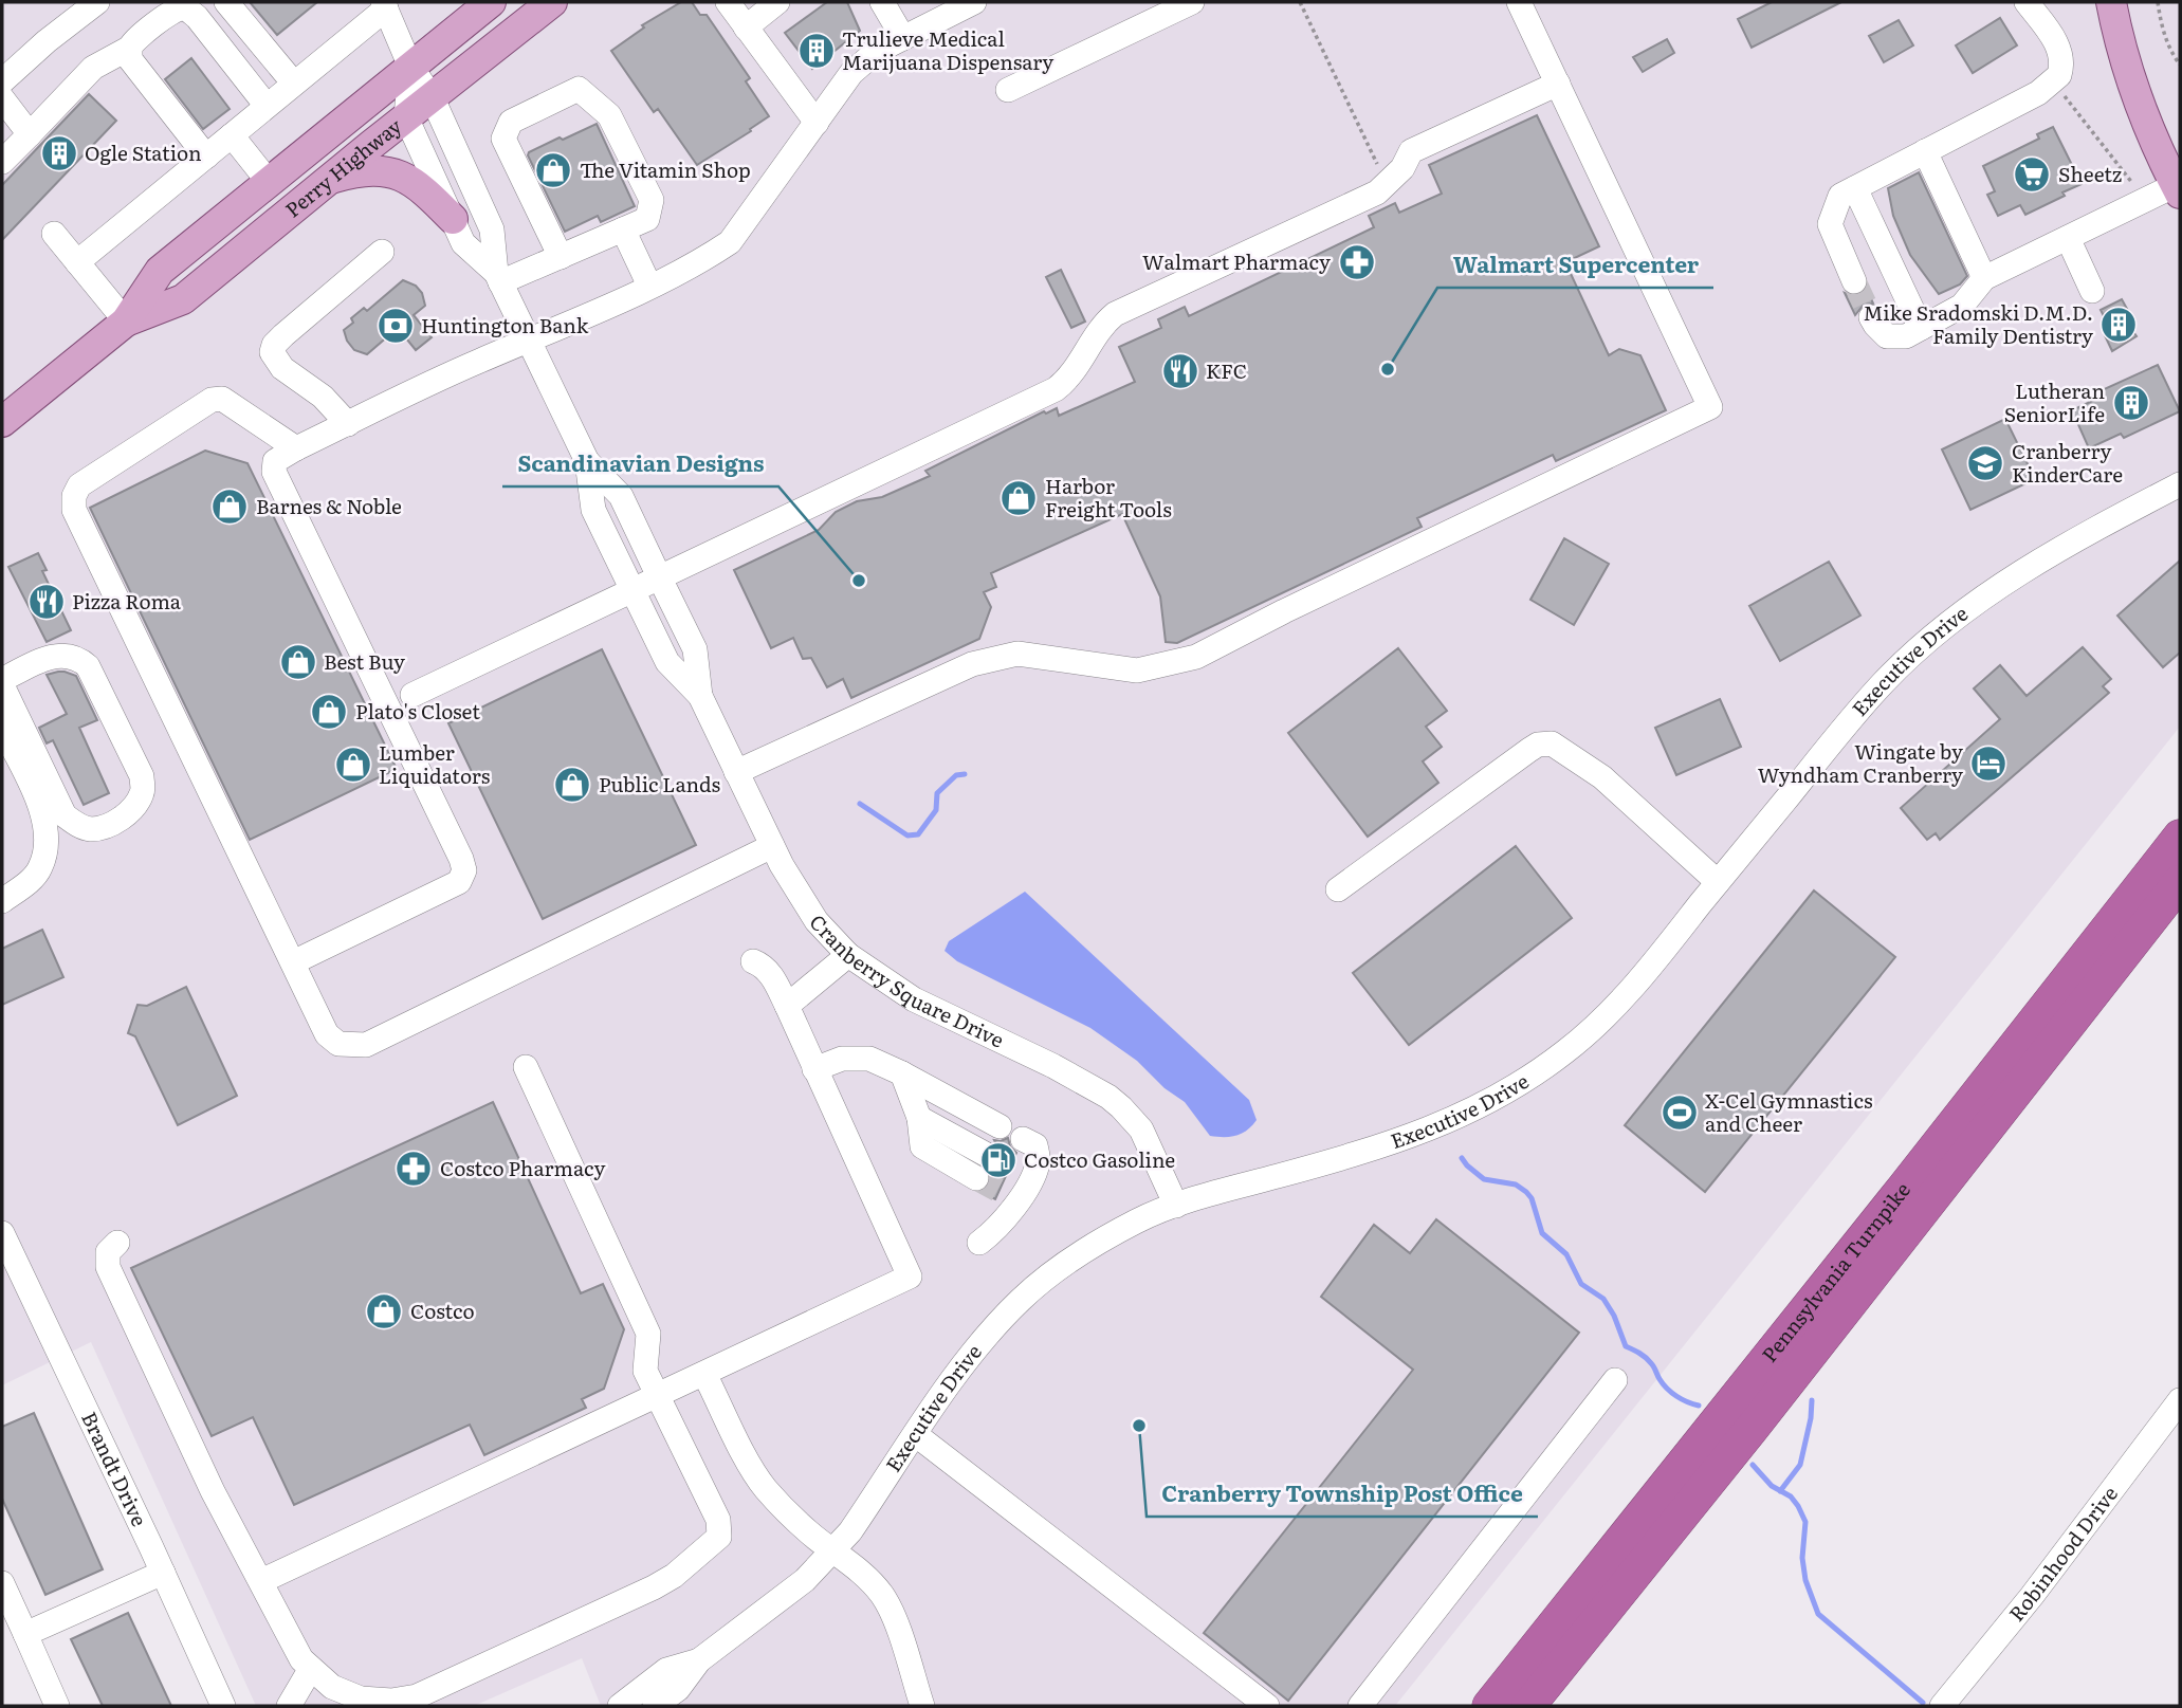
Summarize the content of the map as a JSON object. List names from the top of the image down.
{
  "streets": {
    "highway": ["Pennsylvania Turnpike"],
    "main road": ["Perry Highway"],
    "street": [
      "Executive Drive",
      "Cranberry Square Drive",
      "Brandt Drive",
      "Robinhood Drive"
    ]
  },
  "crossings": [
    ["Perry Highway", "Cranberry Square Drive"],
    ["Executive Drive", "Cranberry Square Drive"]
  ],
  "places": {
    "building": [
      "Trulieve Medical Marijuana Dispensary",
      "Ogle Station",
      "Mike Sradomski D.M.D. Family Dentistry",
      "Lutheran SeniorLife"
    ],
    "shop": [
      "The Vitamin Shop",
      "Harbor Freight Tools",
      "Barnes & Noble",
      "Best Buy",
      "Plato's Closet",
      "Lumber Liquidators",
      "Public Lands",
      "Costco"
    ],
    "supermarket": ["Sheetz"],
    "pharmacy": ["Walmart Pharmacy", "Costco Pharmacy"],
    "bank": ["Huntington Bank"],
    "other": ["Walmart Supercenter", "Scandinavian Designs", "Cranberry Township Post Office"],
    "restaurant": ["KFC", "Pizza Roma"],
    "school or university": ["Cranberry KinderCare"],
    "hotel": ["Wingate by Wyndham Cranberry"],
    "sports": ["X-Cel Gymnastics and Cheer"],
    "fuel station": ["Costco Gasoline"]
  }
}
